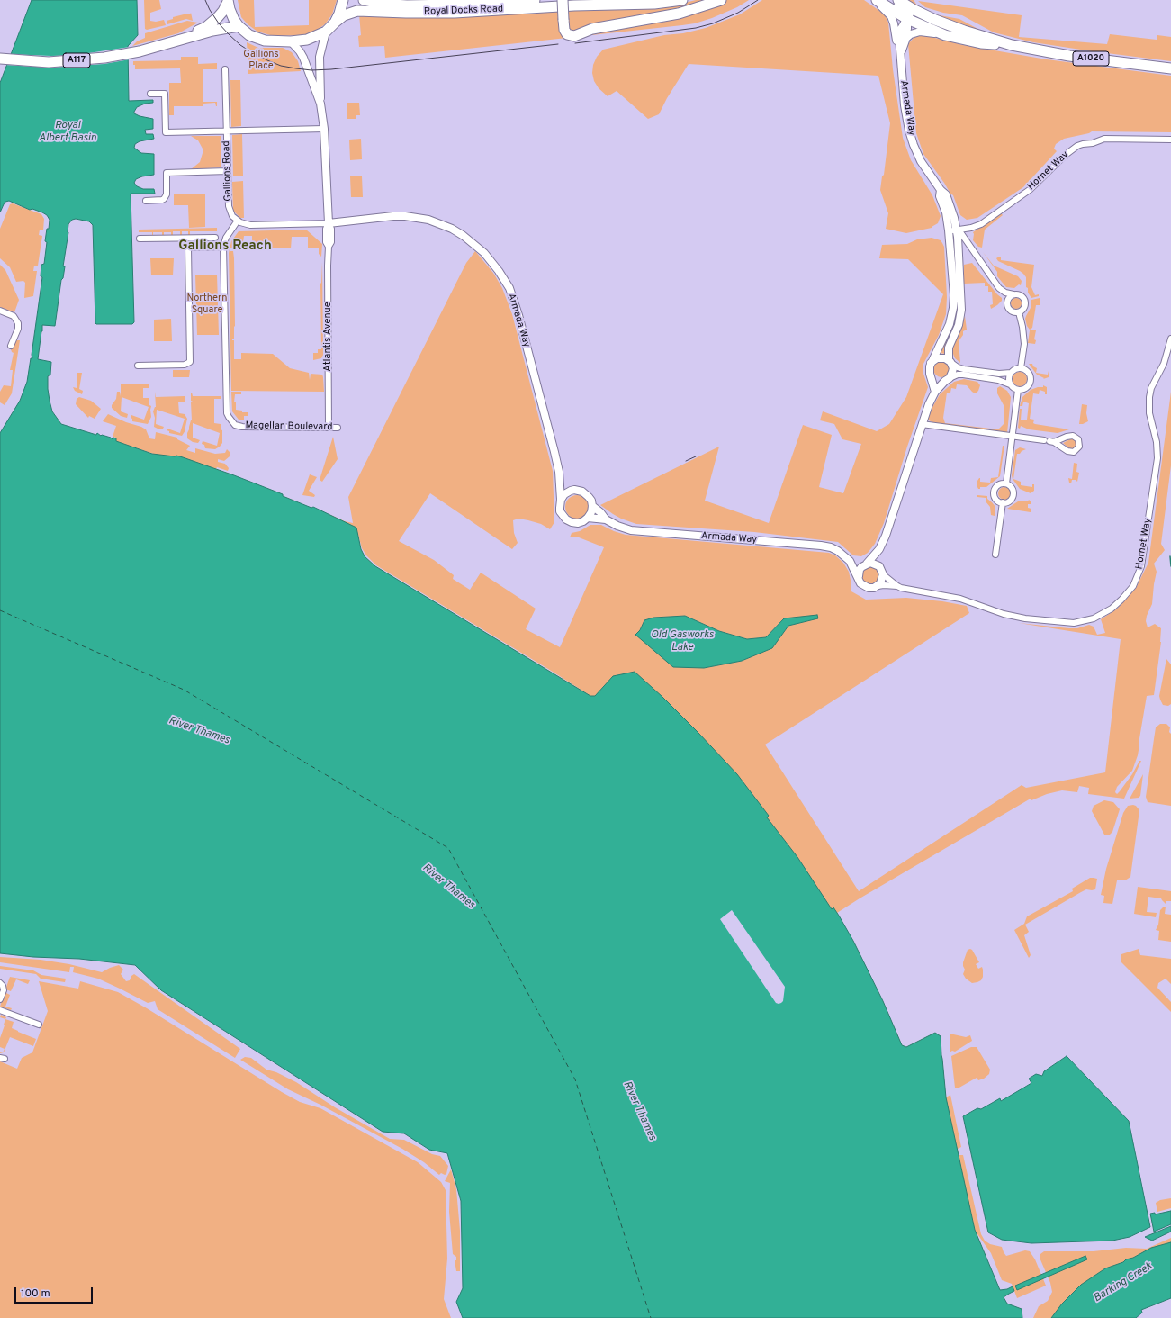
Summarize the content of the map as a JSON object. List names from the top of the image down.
{
  "streets": {
    "highway": ["Royal Docks Road", "A1020", "A117"],
    "street": [
      "Armada Way",
      "Gallions Road",
      "Hornet Way",
      "Atlantis Avenue",
      "Magellan Boulevard"
    ]
  },
  "crossings": [
    ["A1020", "Armada Way"],
    ["Armada Way", "Hornet Way"],
    ["Armada Way", "Atlantis Avenue"],
    ["Gallions Road", "Magellan Boulevard"],
    ["Atlantis Avenue", "Magellan Boulevard"]
  ],
  "districts": ["Gallions Reach"],
  "water": [
    "Royal Albert Basin",
    "Old Gasworks Lake",
    "River Thames",
    "Barking Creek"
  ],
  "parks": ["Gallions Place", "Northern Square"],
  "scale_bar": "100 m"
}
